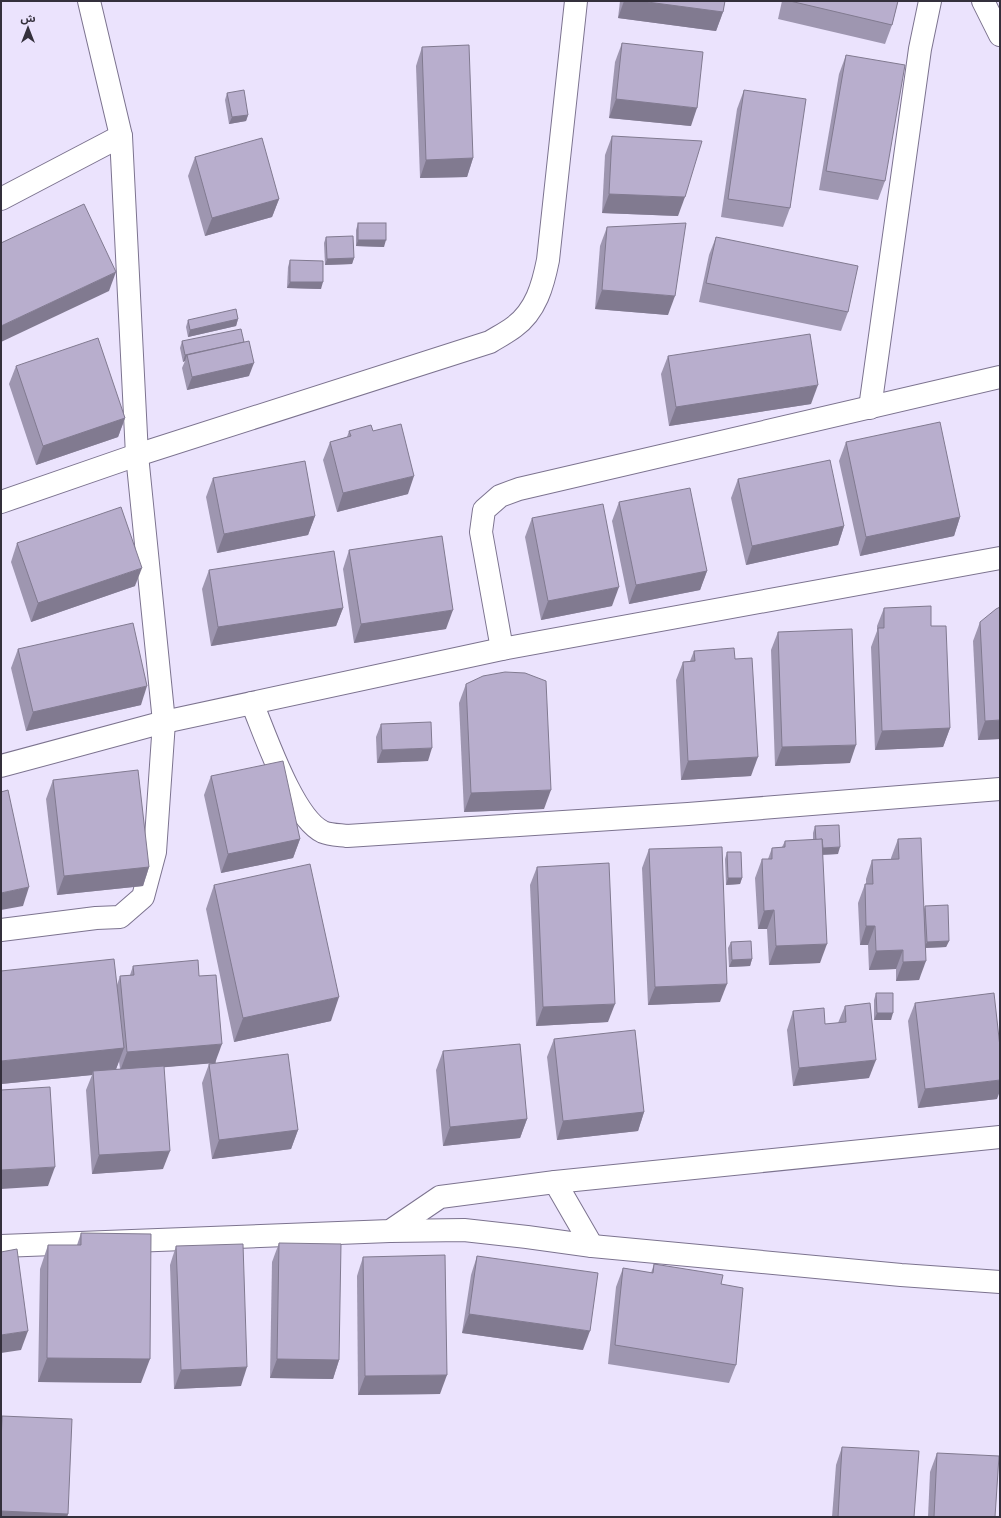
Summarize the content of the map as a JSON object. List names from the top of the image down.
{
  "north": "top"
}
